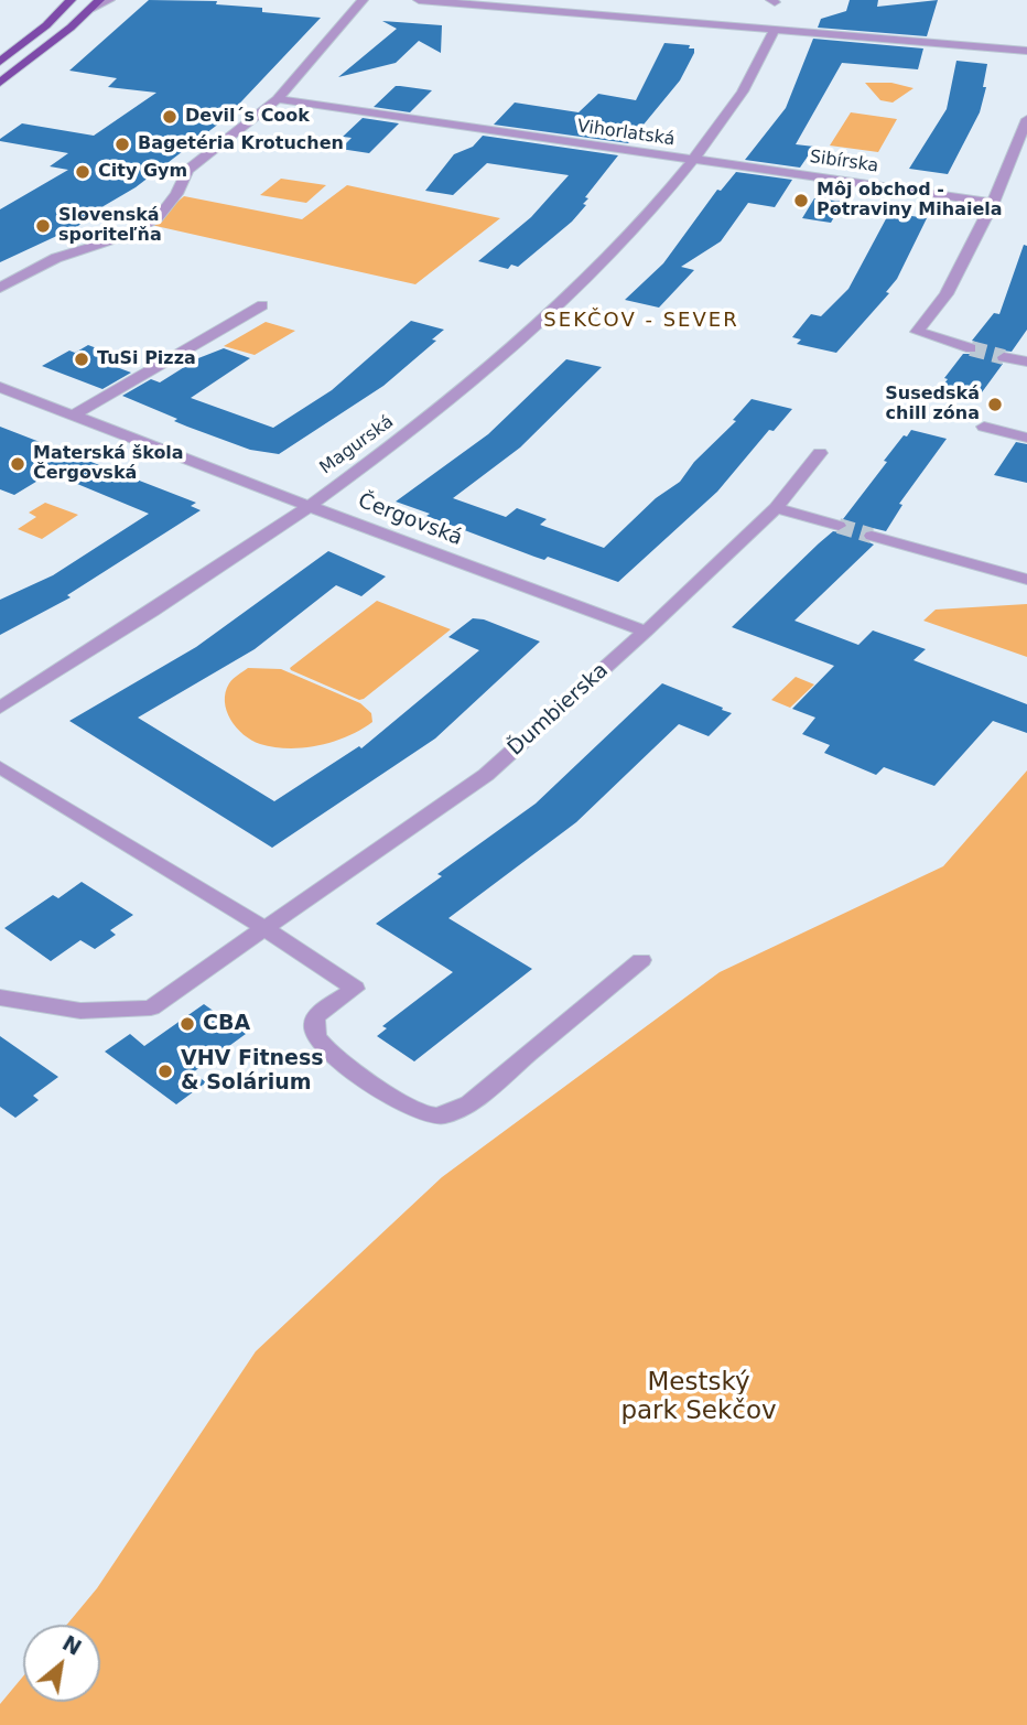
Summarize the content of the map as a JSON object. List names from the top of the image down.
{
  "streets": {
    "street": [
      "Vihorlatská",
      "Sibírska",
      "Magurská",
      "Čergovská",
      "Ďumbierska"
    ]
  },
  "crossings": [
    ["Vihorlatská", "Sibírska"],
    ["Vihorlatská", "Magurská"],
    ["Sibírska", "Magurská"],
    ["Magurská", "Čergovská"],
    ["Čergovská", "Ďumbierska"]
  ],
  "districts": ["SEKČOV - SEVER"],
  "parks": ["Mestský park Sekčov"],
  "places": [
    "Devil´s Cook",
    "Bagetéria Krotuchen",
    "City Gym",
    "Môj obchod - Potraviny Mihaiela",
    "Slovenská sporiteľňa",
    "TuSi Pizza",
    "Susedská chill zóna",
    "Materská škola Čergovská",
    "CBA",
    "VHV Fitness & Solárium"
  ],
  "north": "top right"
}
